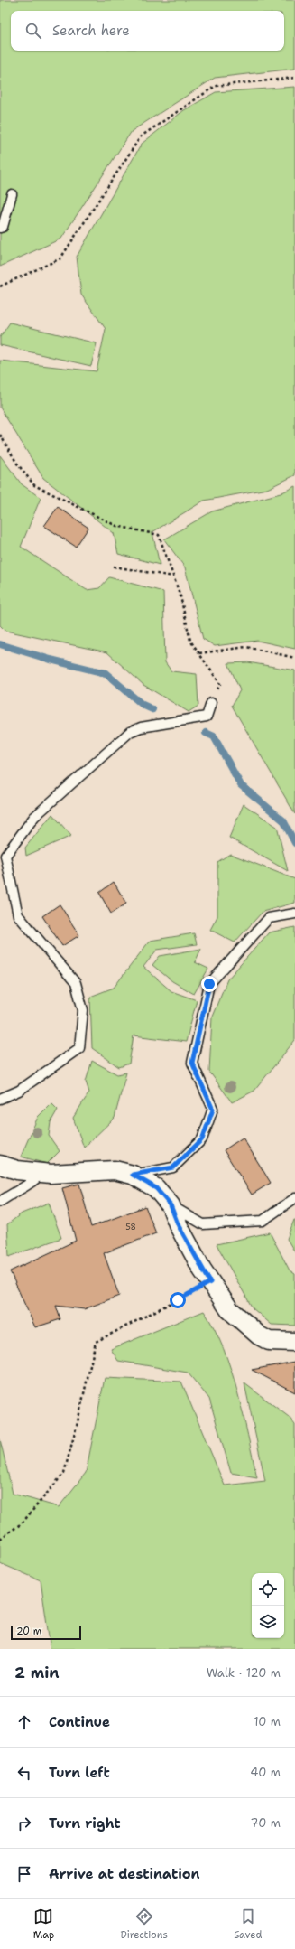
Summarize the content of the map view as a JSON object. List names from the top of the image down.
{
  "house_numbers": ["58"],
  "scale_bar": "20 m",
  "page": {
    "search": "Search here",
    "scale": "20 m",
    "heading": ["2 min", "Walk · 120 m"],
    "list": [
      ["Continue", "10 m"],
      ["Turn left", "40 m"],
      ["Turn right", "70 m"],
      "Arrive at destination"
    ],
    "nav": ["Map", "Directions", "Saved"]
  }
}
